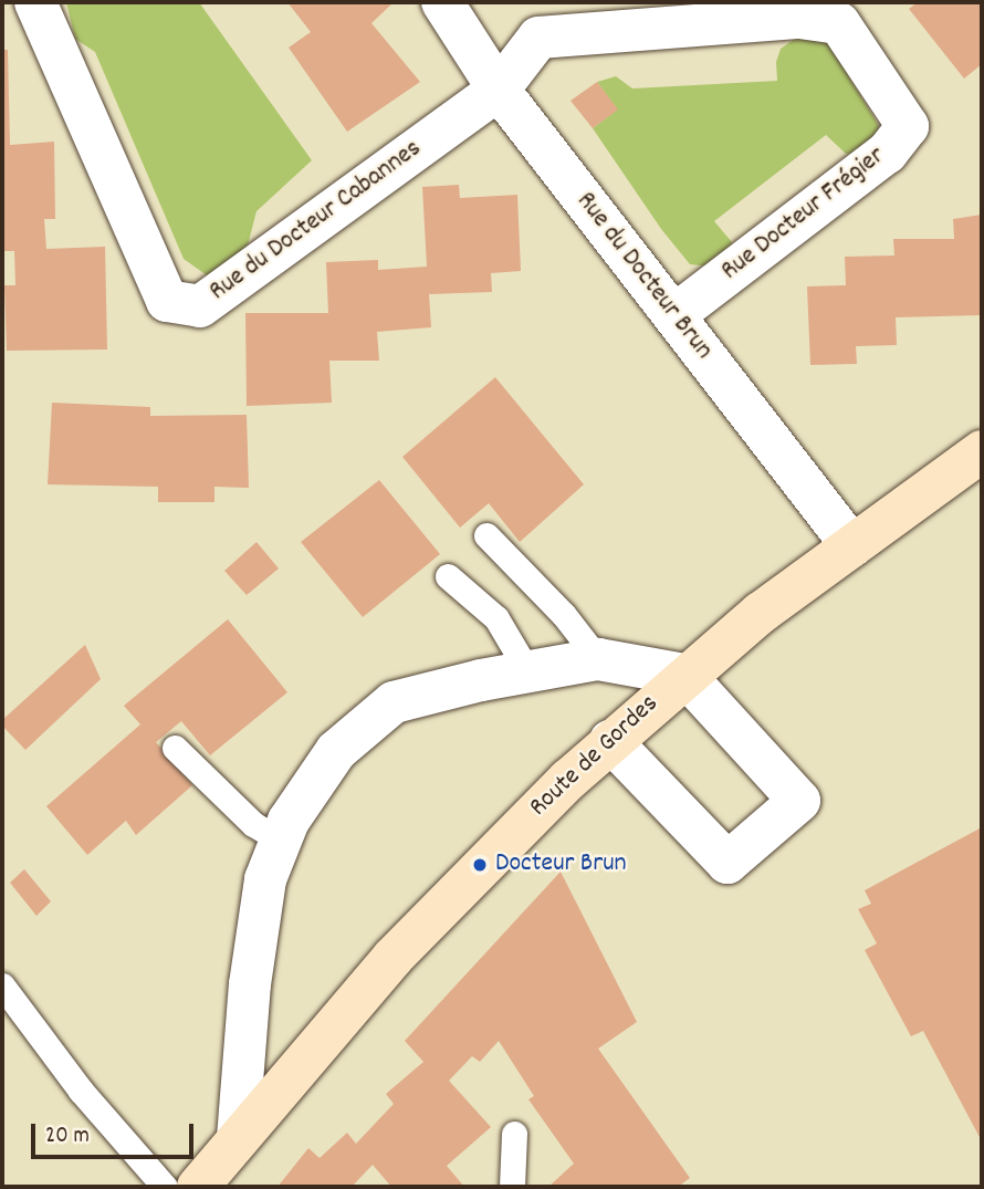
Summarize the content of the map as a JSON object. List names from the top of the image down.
{
  "streets": {
    "street": [
      "Rue Docteur Frégier",
      "Rue du Docteur Cabannes",
      "Rue du Docteur Brun",
      "Route de Gordes"
    ]
  },
  "crossings": [
    ["Rue Docteur Frégier", "Rue du Docteur Cabannes"],
    ["Rue Docteur Frégier", "Rue du Docteur Brun"],
    ["Rue du Docteur Cabannes", "Rue du Docteur Brun"],
    ["Rue du Docteur Brun", "Route de Gordes"]
  ],
  "places": ["Docteur Brun"],
  "scale_bar": "20 m"
}
